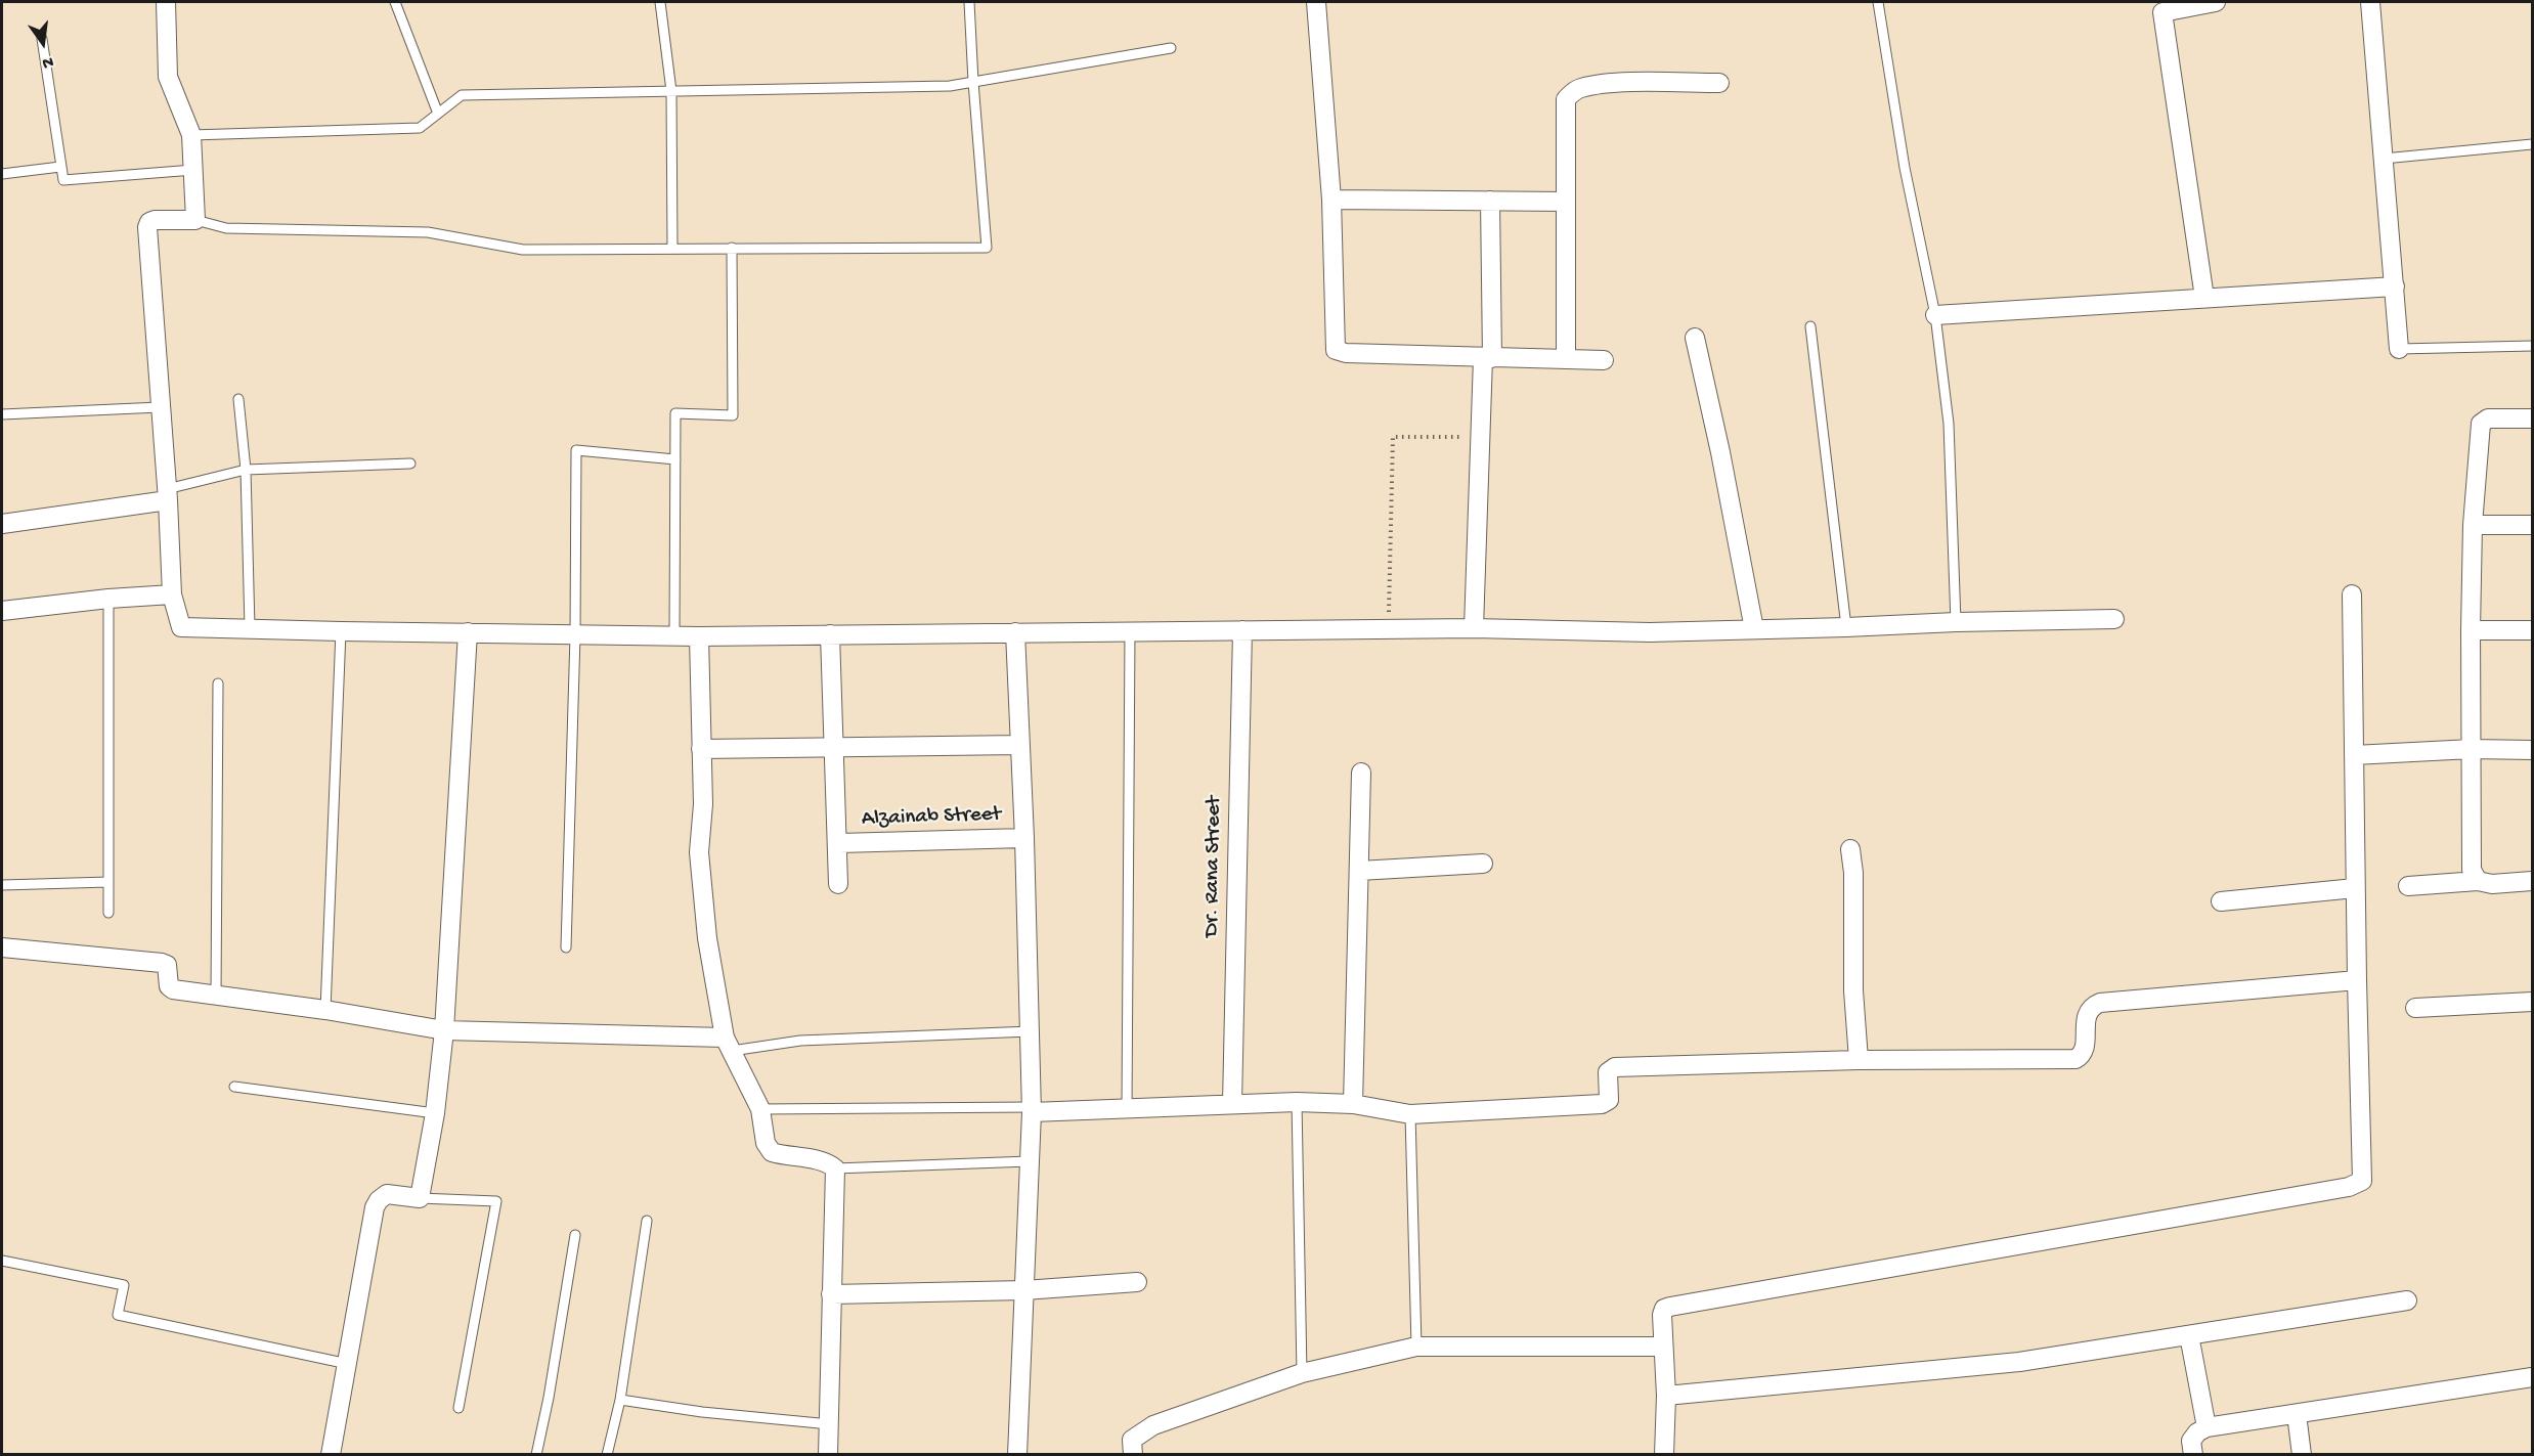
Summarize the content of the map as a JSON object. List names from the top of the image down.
{
  "streets": {
    "street": ["Alzainab Street", "Dr. Rana Street"]
  },
  "north": "bottom"
}
